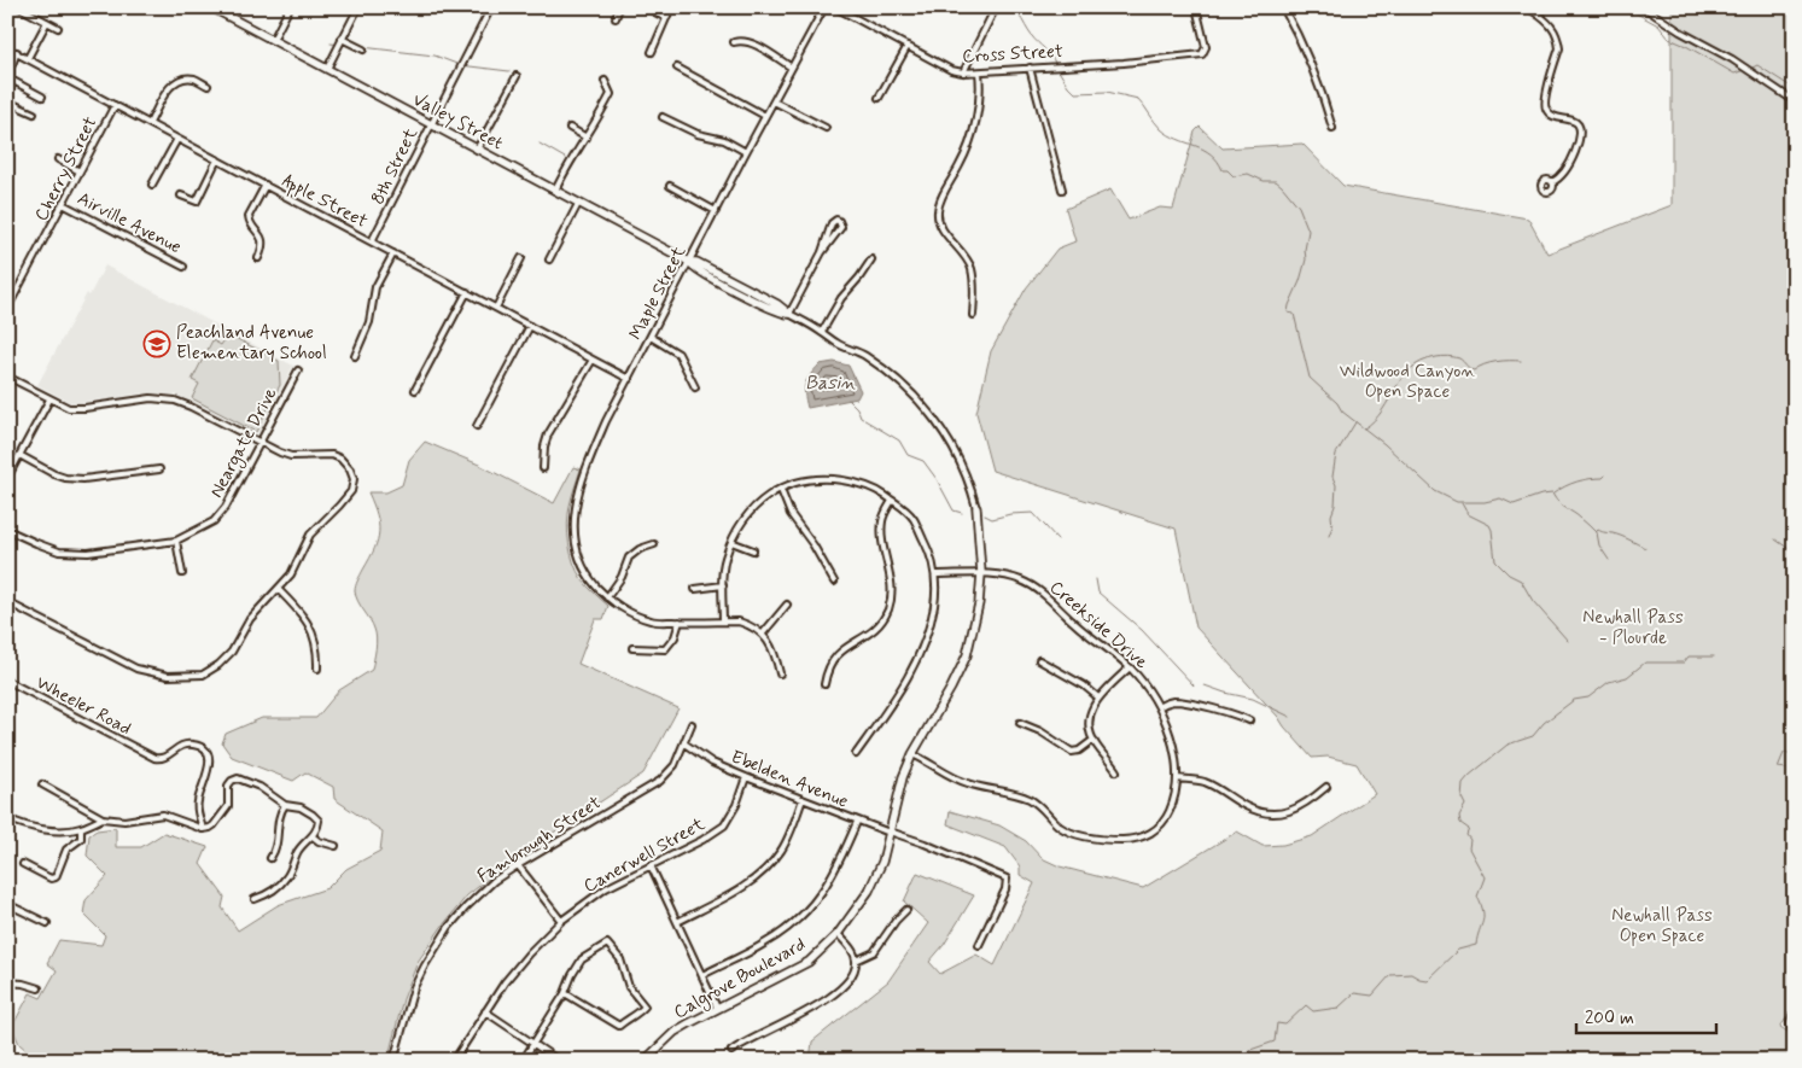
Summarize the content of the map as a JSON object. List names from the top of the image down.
{
  "streets": {
    "street": [
      "Cross Street",
      "Valley Street",
      "8th Street",
      "Cherry Street",
      "Apple Street",
      "Airville Avenue",
      "Maple Street",
      "Neargate Drive",
      "Creekside Drive",
      "Wheeler Road",
      "Ebelden Avenue",
      "Fambrough Street",
      "Canerwell Street",
      "Calgrove Boulevard"
    ]
  },
  "crossings": [
    ["Valley Street", "8th Street"],
    ["Valley Street", "Maple Street"],
    ["Valley Street", "Calgrove Boulevard"],
    ["8th Street", "Apple Street"],
    ["Cherry Street", "Apple Street"],
    ["Cherry Street", "Airville Avenue"],
    ["Apple Street", "Maple Street"],
    ["Creekside Drive", "Calgrove Boulevard"],
    ["Ebelden Avenue", "Fambrough Street"],
    ["Ebelden Avenue", "Canerwell Street"],
    ["Ebelden Avenue", "Calgrove Boulevard"]
  ],
  "water": ["Basin"],
  "parks": ["Wildwood Canyon Open Space", "Newhall Pass - Plourde", "Newhall Pass Open Space"],
  "places": {
    "school or university": ["Peachland Avenue Elementary School"]
  },
  "scale_bar": "200 m"
}
